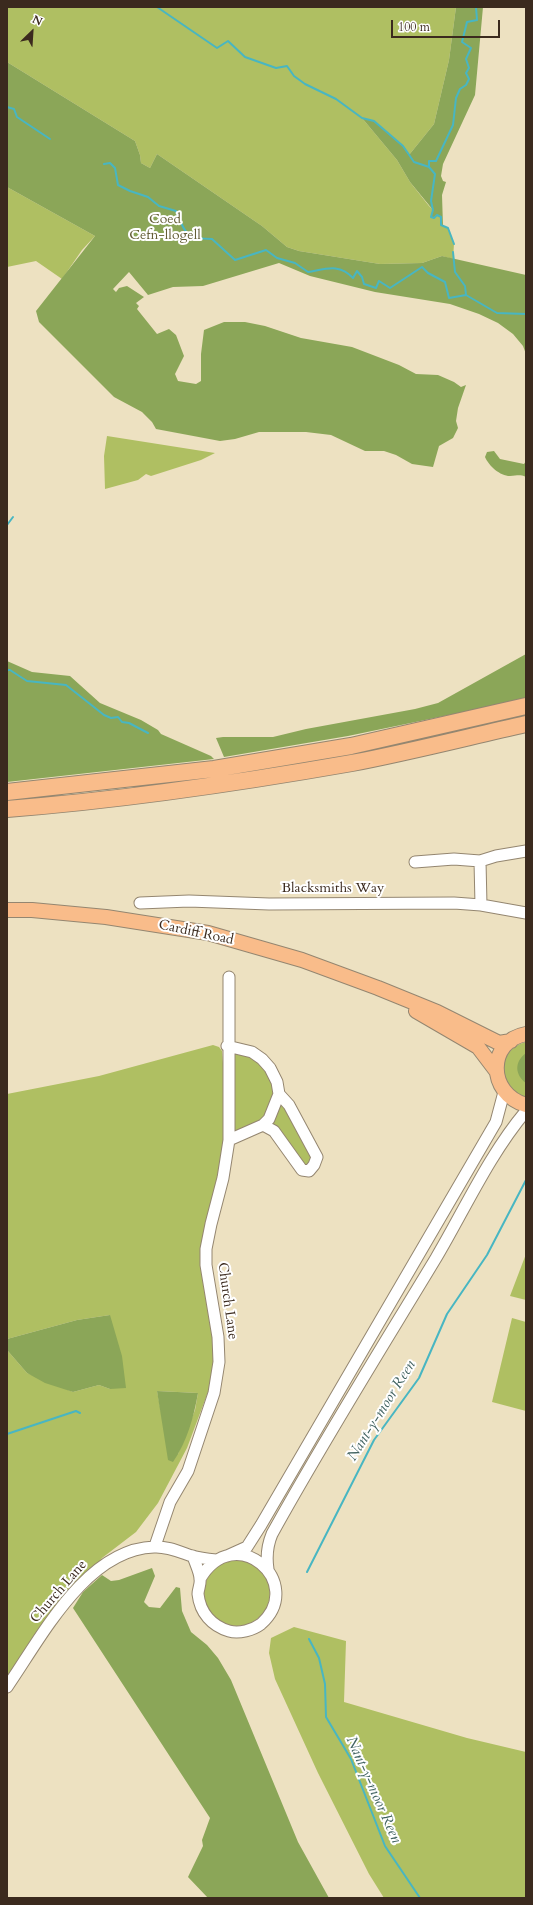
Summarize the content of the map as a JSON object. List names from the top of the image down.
{
  "streets": {
    "main road": ["Cardiff Road"],
    "street": ["Blacksmiths Way", "Church Lane"]
  },
  "water": ["Nant-y-moor Reen"],
  "parks": ["Coed Cefn-llogell"],
  "scale_bar": "100 m",
  "north": "top right"
}
